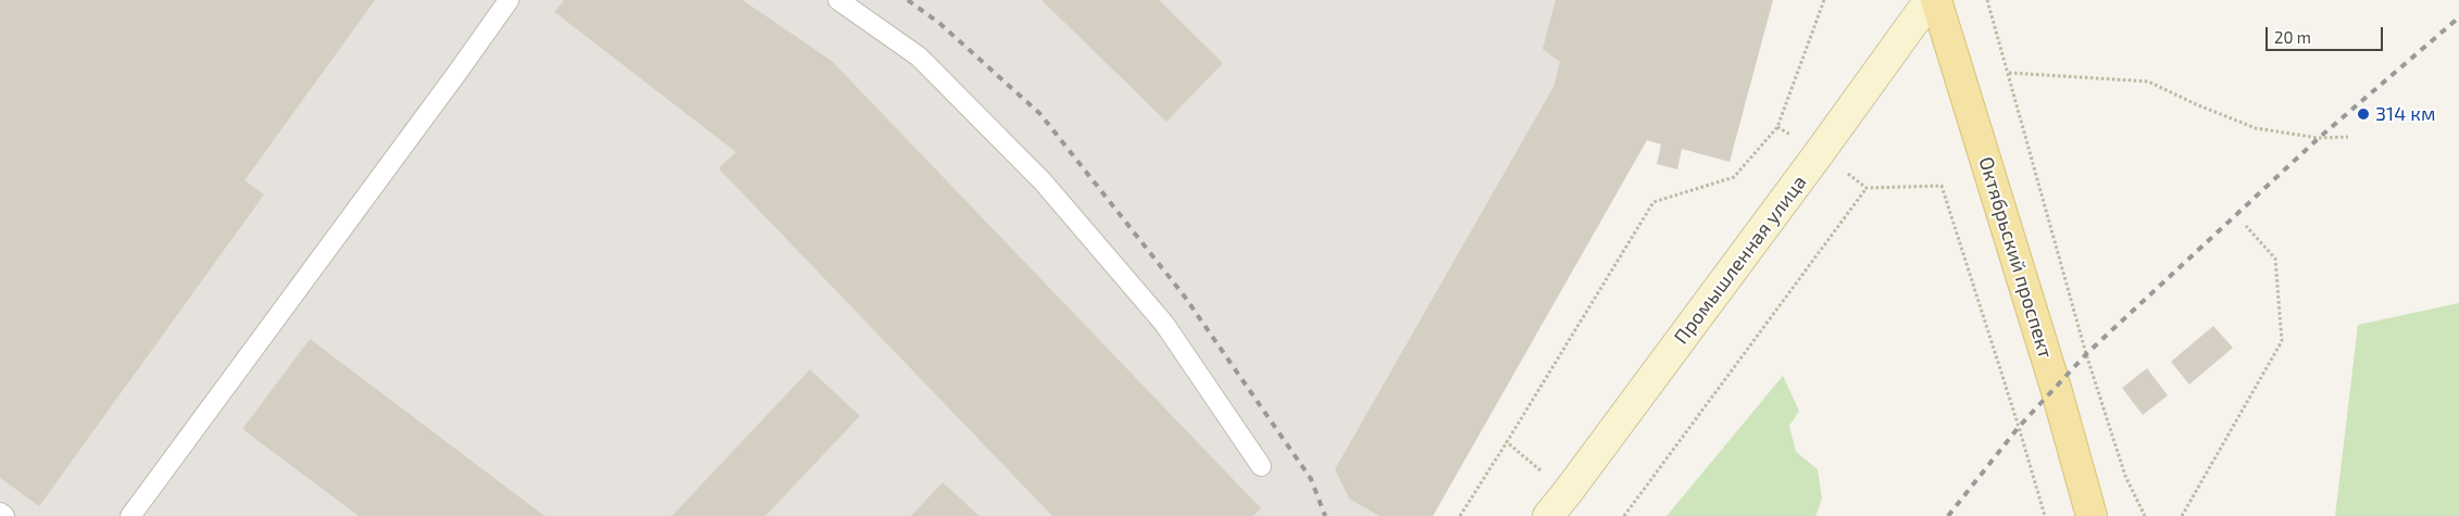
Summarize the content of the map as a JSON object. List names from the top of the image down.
{
  "streets": {
    "main road": ["Октябрьский проспект", "Промышленная улица"]
  },
  "places": ["314 км"],
  "scale_bar": "20 m"
}
